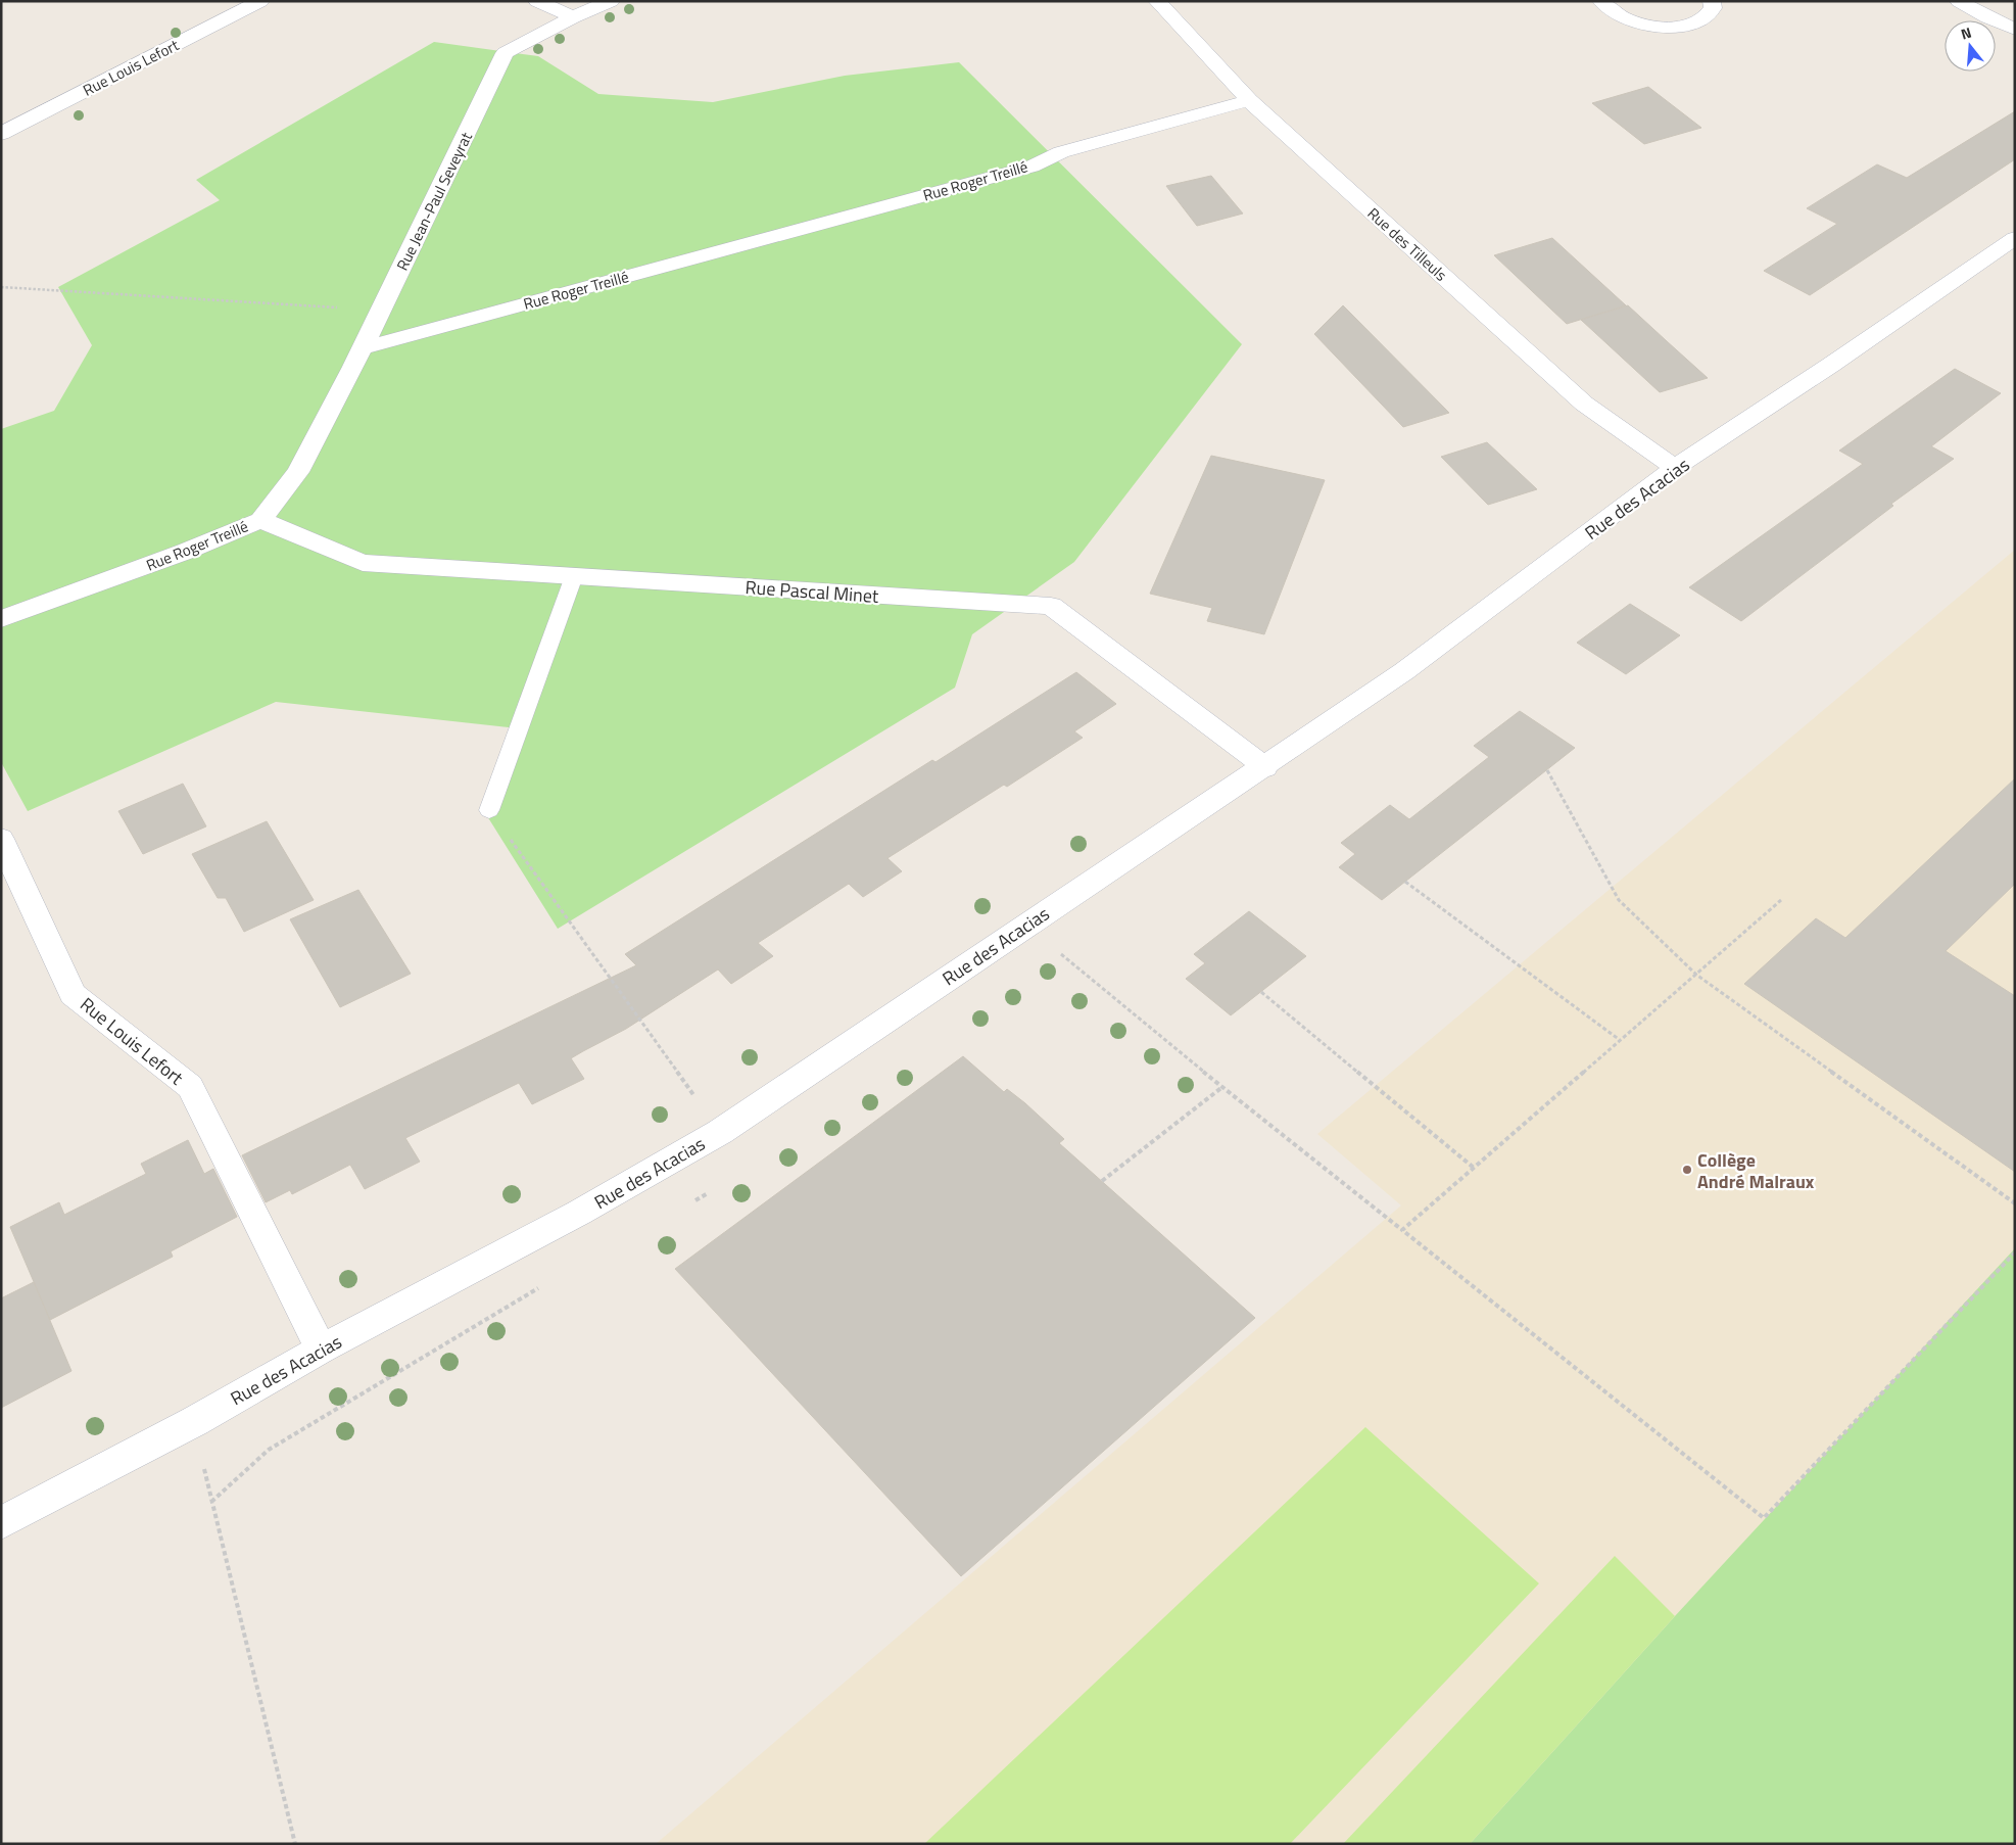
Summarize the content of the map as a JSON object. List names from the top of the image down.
{
  "streets": {
    "street": [
      "Rue Louis Lefort",
      "Rue Roger Treillé",
      "Rue Jean-Paul Seveyrat",
      "Rue des Tilleuls",
      "Rue des Acacias",
      "Rue Pascal Minet"
    ]
  },
  "crossings": [
    ["Rue Louis Lefort", "Rue des Acacias"],
    ["Rue Roger Treillé", "Rue Jean-Paul Seveyrat"],
    ["Rue Roger Treillé", "Rue des Tilleuls"],
    ["Rue Roger Treillé", "Rue Pascal Minet"],
    ["Rue des Tilleuls", "Rue des Acacias"],
    ["Rue des Acacias", "Rue Pascal Minet"]
  ],
  "places": ["Collège André Malraux"],
  "north": "top"
}
